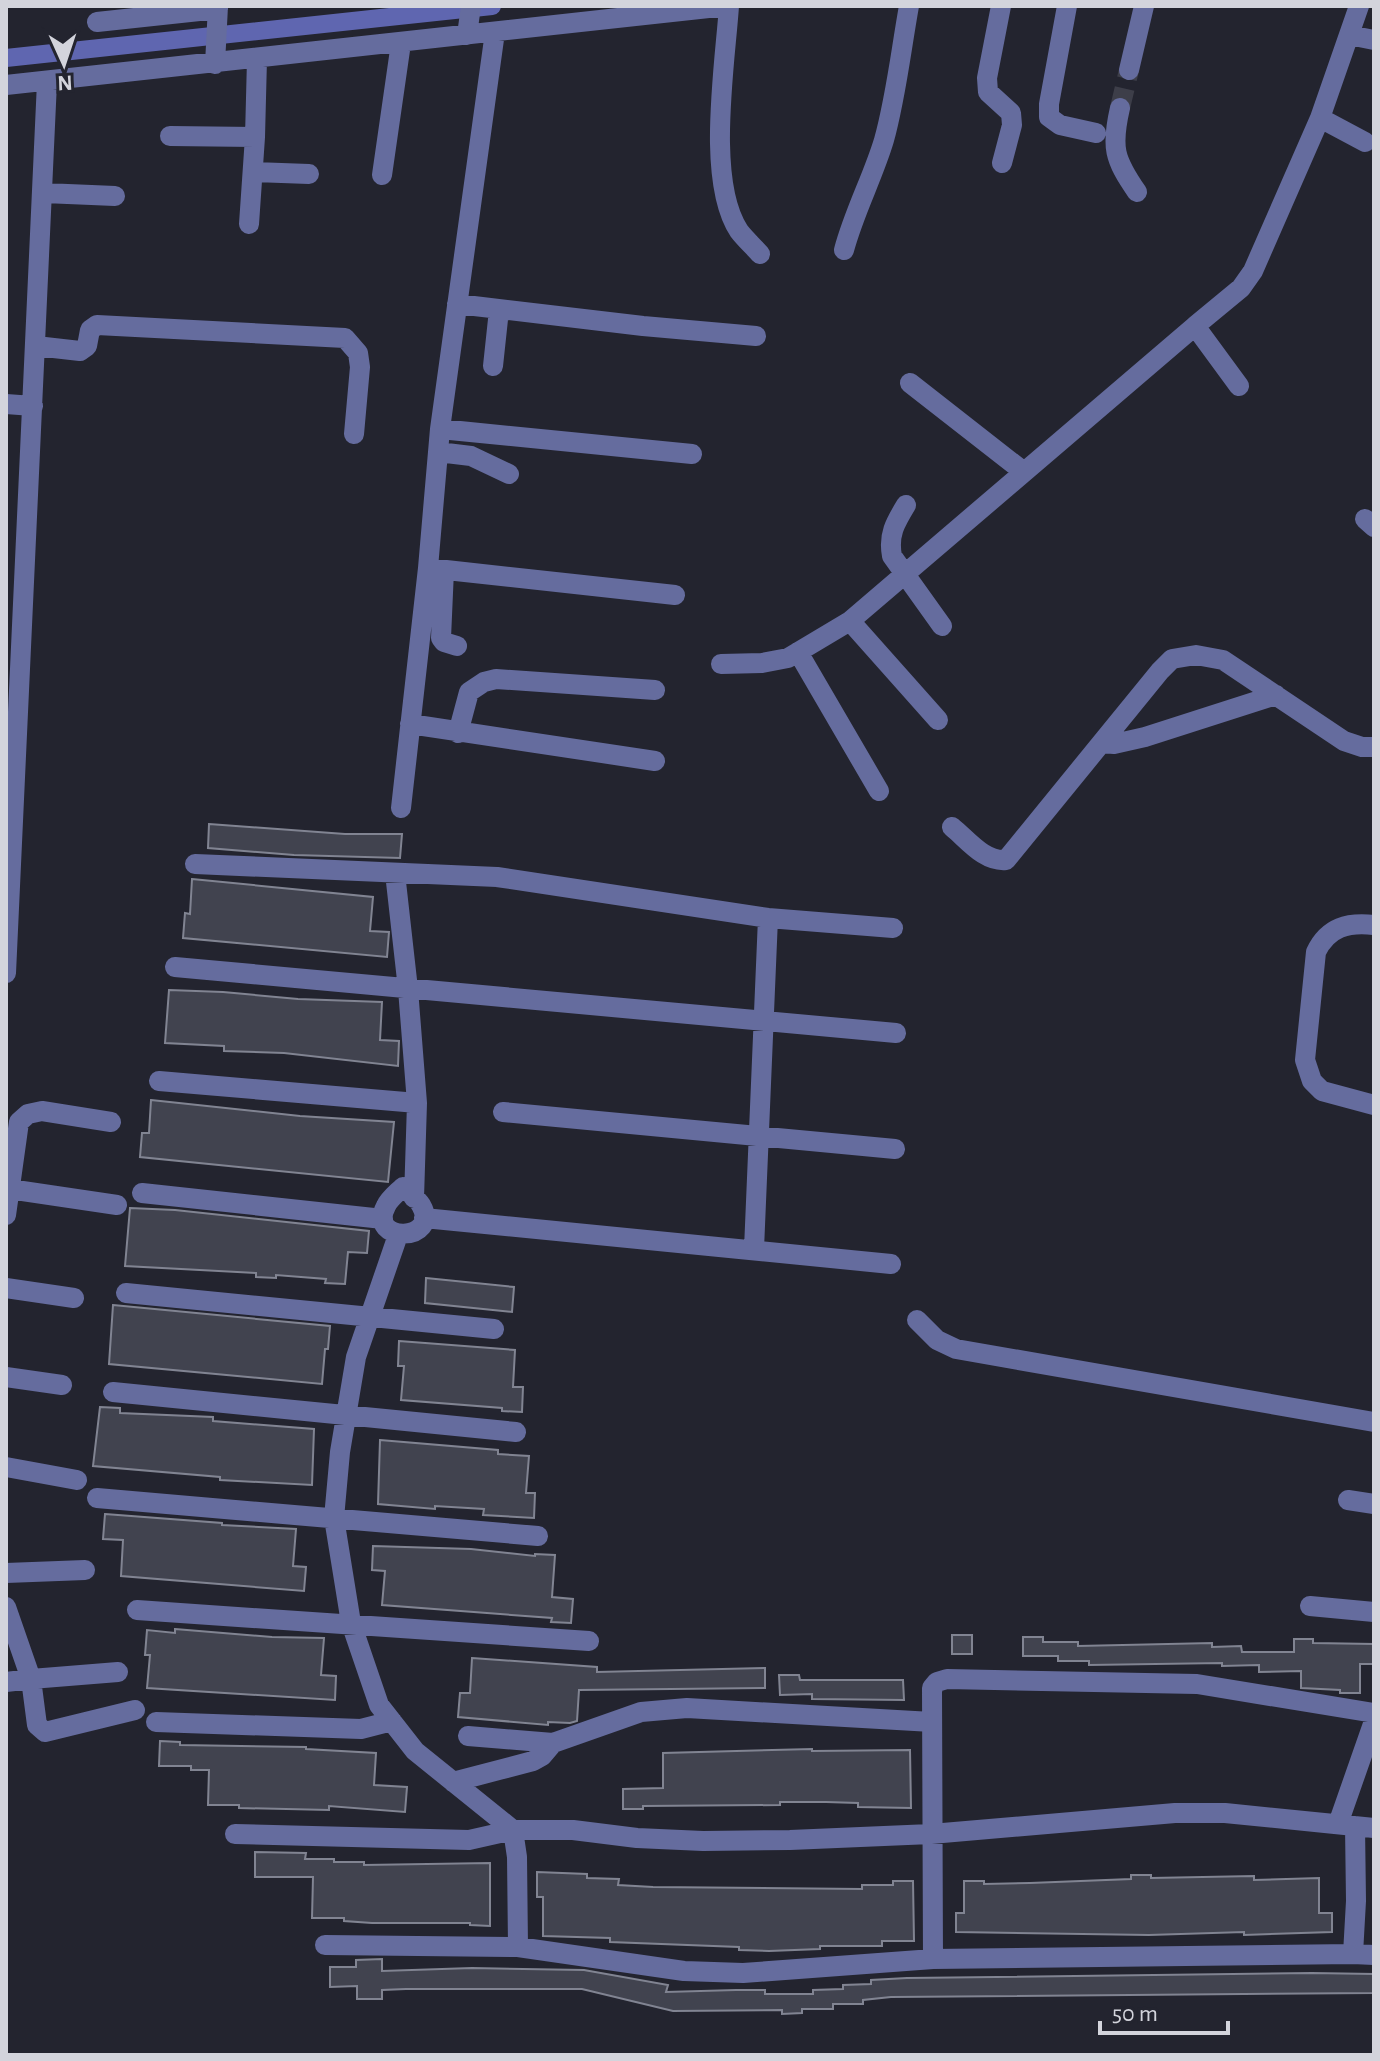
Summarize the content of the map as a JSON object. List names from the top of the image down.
{
  "scale_bar": "50 m",
  "north": "bottom"
}
